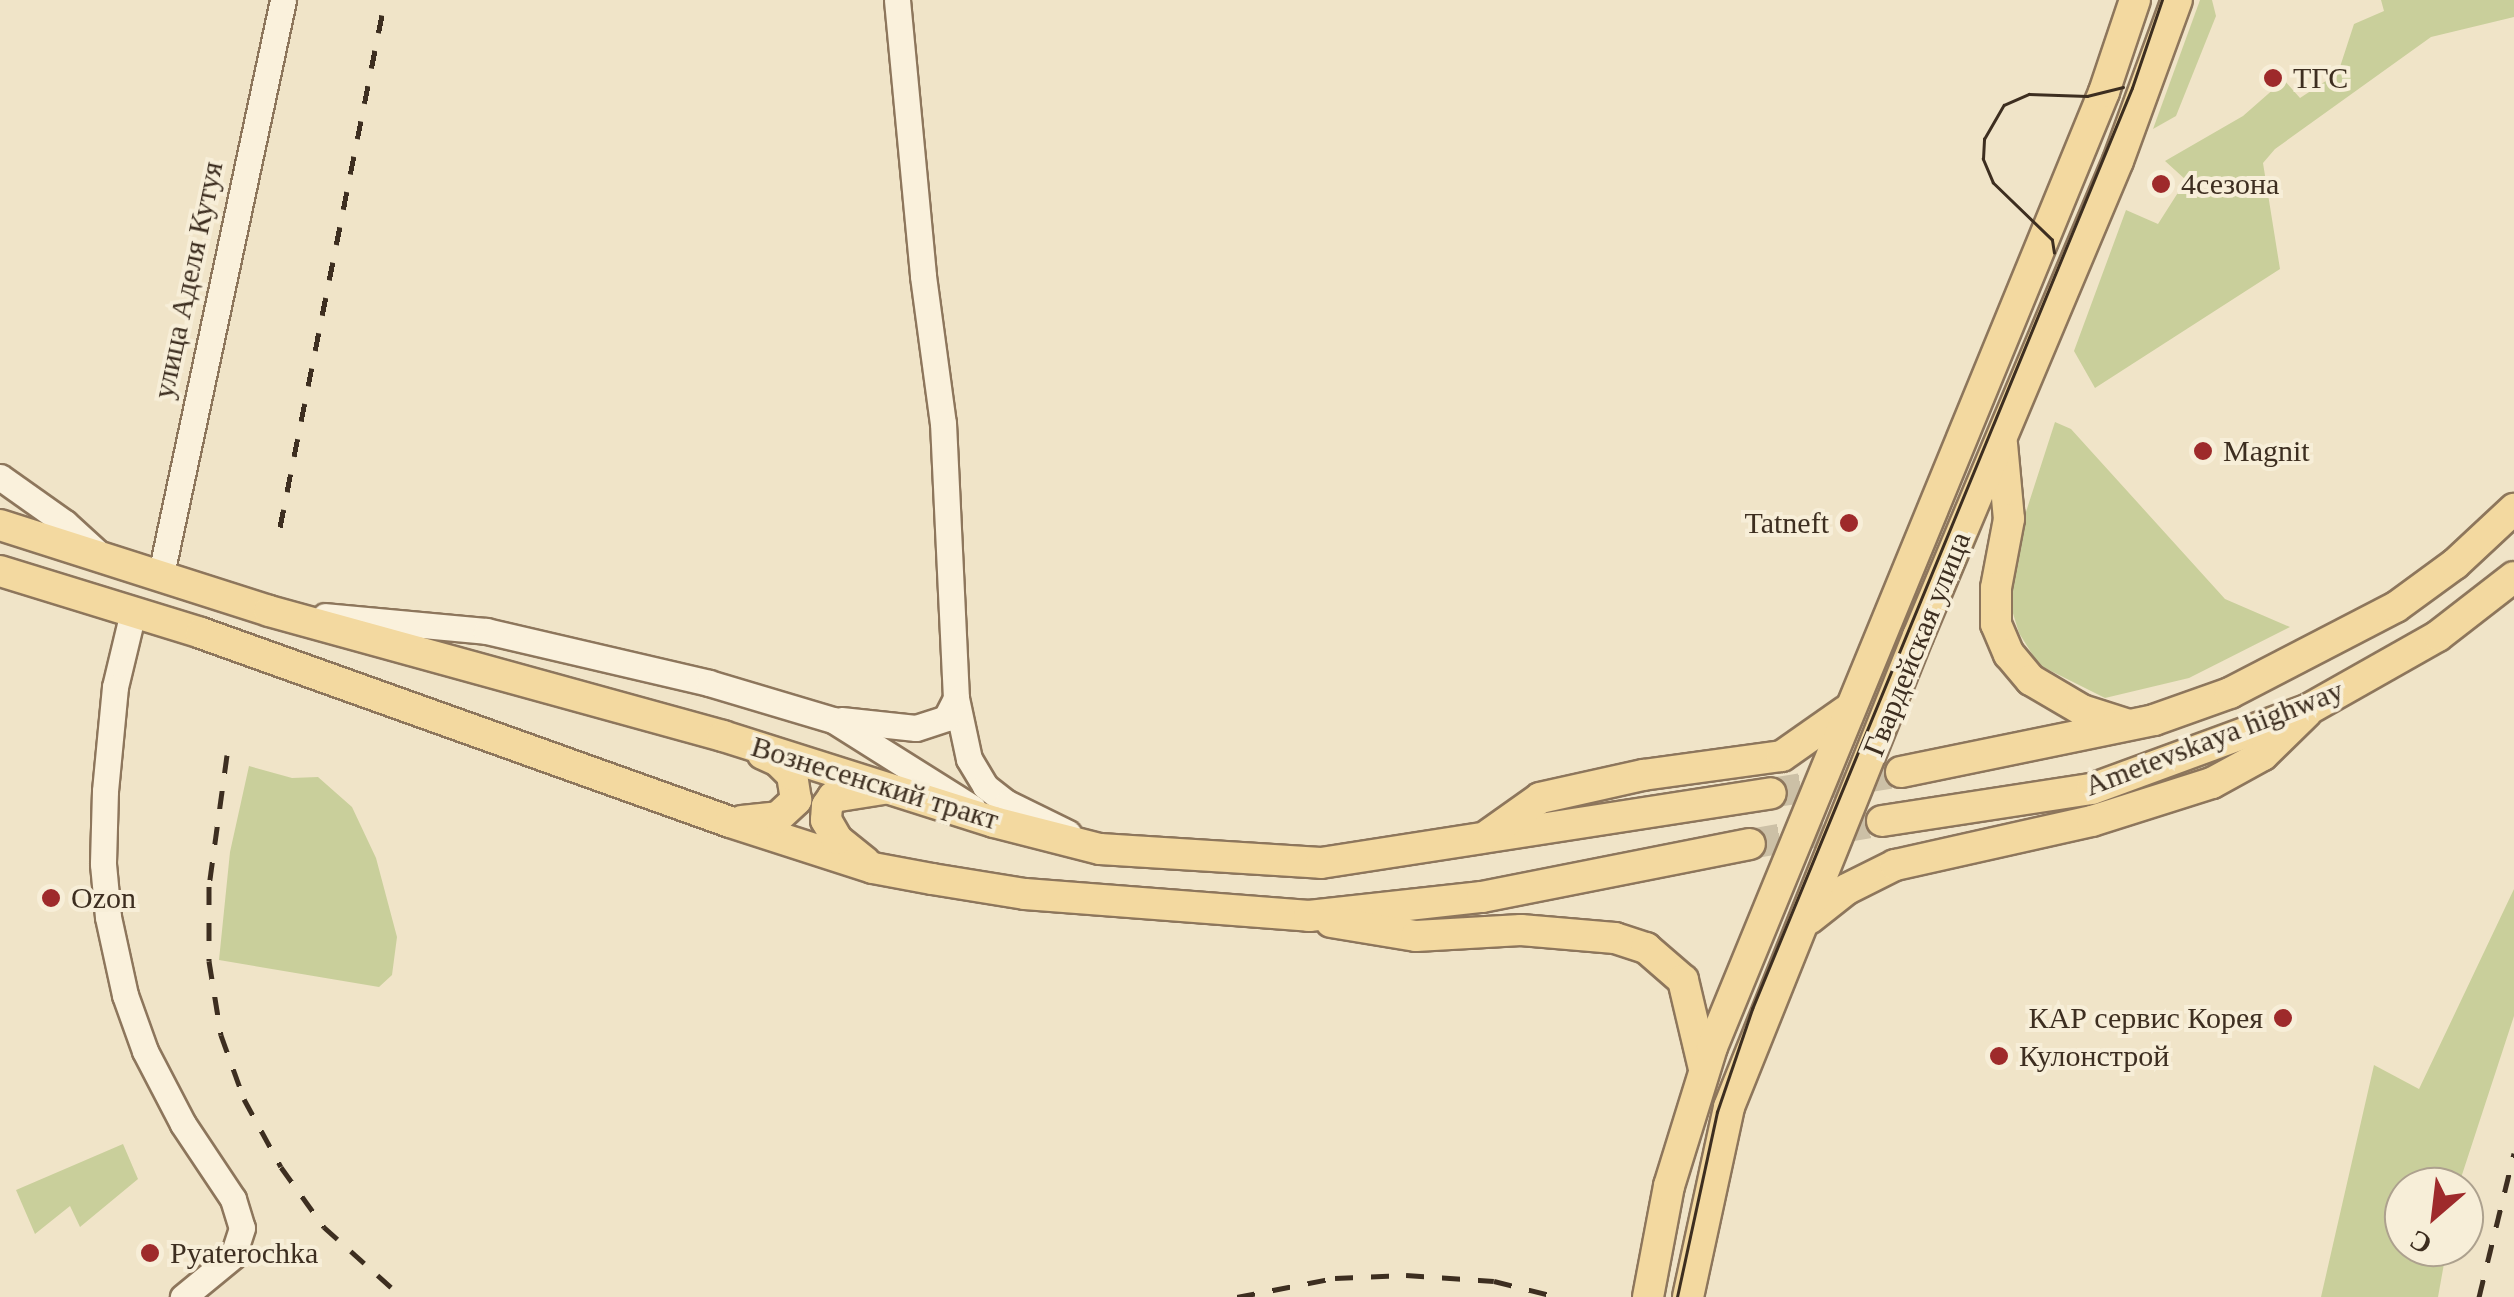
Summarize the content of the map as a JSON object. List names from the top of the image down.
{
  "streets": {
    "main road": ["Гвардейская улица", "Ametevskaya highway", "Вознесенский тракт"],
    "street": ["улица Аделя Кутуя"]
  },
  "crossings": [
    ["улица Аделя Кутуя", "Вознесенский тракт"]
  ],
  "places": [
    "ТГС",
    "4сезона",
    "Magnit",
    "Tatneft",
    "Ozon",
    "КАР сервис Корея",
    "Кулонстрой",
    "Pyaterochka"
  ],
  "north": "bottom left"
}
